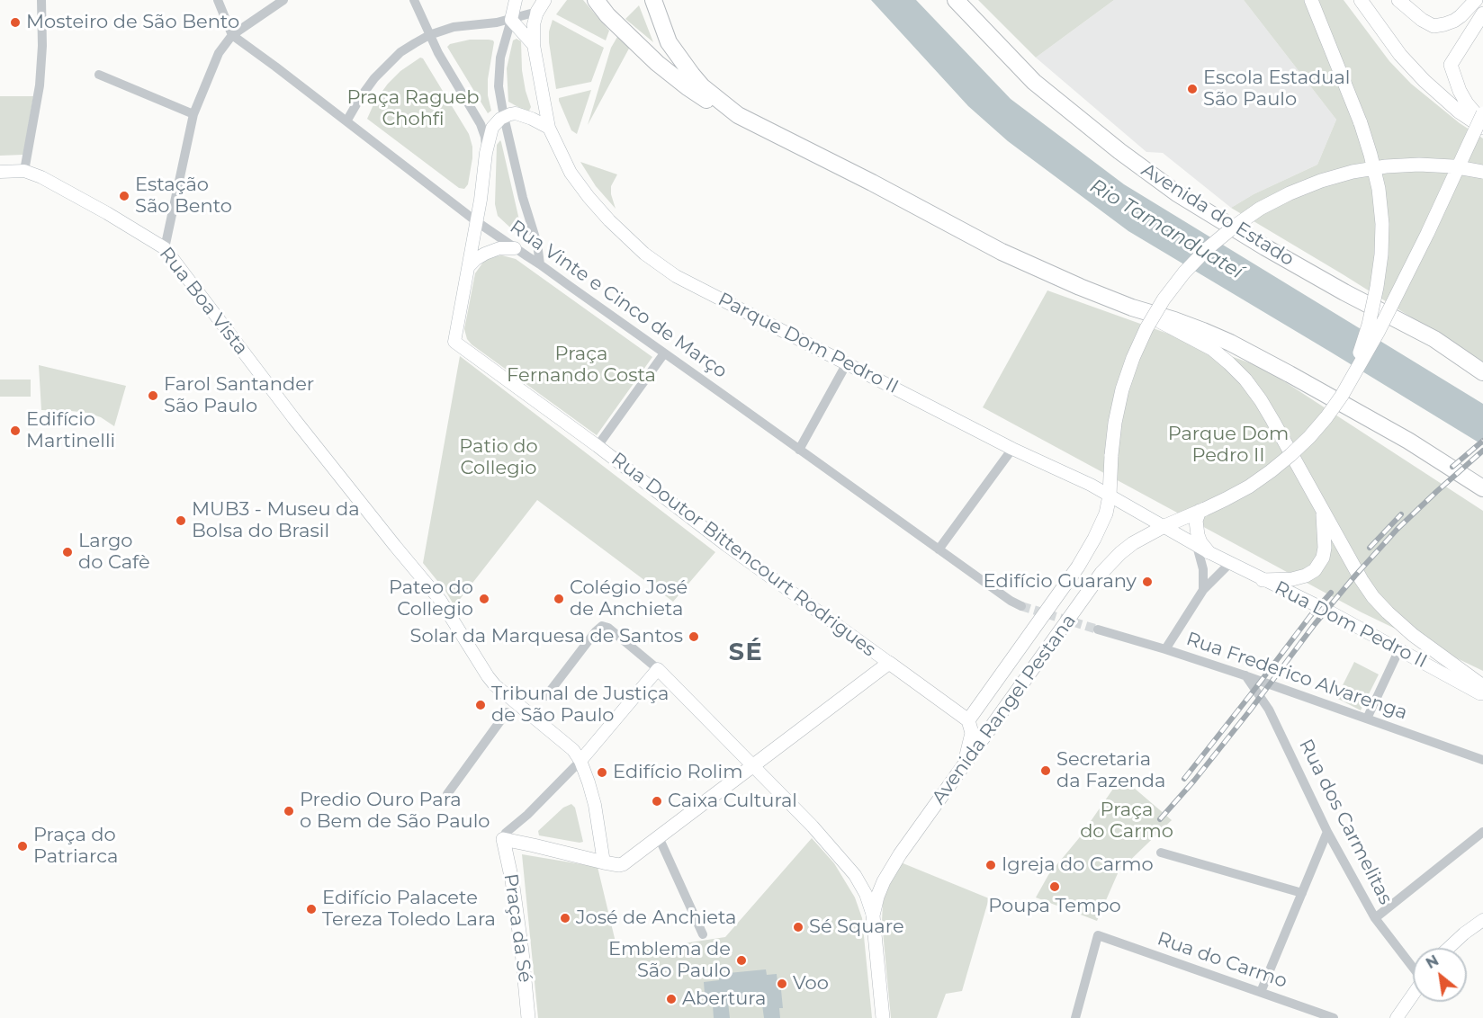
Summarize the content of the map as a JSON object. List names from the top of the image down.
{
  "streets": {
    "highway": ["Avenida do Estado"],
    "main road": ["Avenida Rangel Pestana", "Praça da Sé"],
    "street": [
      "Rua Vinte e Cinco de Março",
      "Rua Boa Vista",
      "Parque Dom Pedro II",
      "Rua Doutor Bittencourt Rodrigues",
      "Rua Dom Pedro II",
      "Rua Frederico Alvarenga",
      "Rua dos Carmelitas",
      "Rua do Carmo"
    ]
  },
  "crossings": [
    ["Parque Dom Pedro II", "Rua Dom Pedro II"],
    ["Parque Dom Pedro II", "Avenida Rangel Pestana"],
    ["Rua Frederico Alvarenga", "Rua dos Carmelitas"]
  ],
  "districts": ["SÉ"],
  "water": ["Rio Tamanduateí"],
  "parks": [
    "Praça Ragueb Chohfi",
    "Praça Fernando Costa",
    "Parque Dom Pedro II",
    "Patio do Collegio",
    "Praça do Carmo"
  ],
  "places": [
    "Mosteiro de São Bento",
    "Escola Estadual São Paulo",
    "Estação São Bento",
    "Farol Santander São Paulo",
    "Edifício Martinelli",
    "MUB3 - Museu da Bolsa do Brasil",
    "Largo do Cafè",
    "Edifício Guarany",
    "Pateo do Collegio",
    "Colégio José de Anchieta",
    "Solar da Marquesa de Santos",
    "Tribunal de Justiça de São Paulo",
    "Secretaria da Fazenda",
    "Edifício Rolim",
    "Caixa Cultural",
    "Predio Ouro Para o Bem de São Paulo",
    "Praça do Patriarca",
    "Igreja do Carmo",
    "Poupa Tempo",
    "Edifício Palacete Tereza Toledo Lara",
    "José de Anchieta",
    "Sé Square",
    "Emblema de São Paulo",
    "Voo",
    "Abertura"
  ],
  "north": "top left"
}
